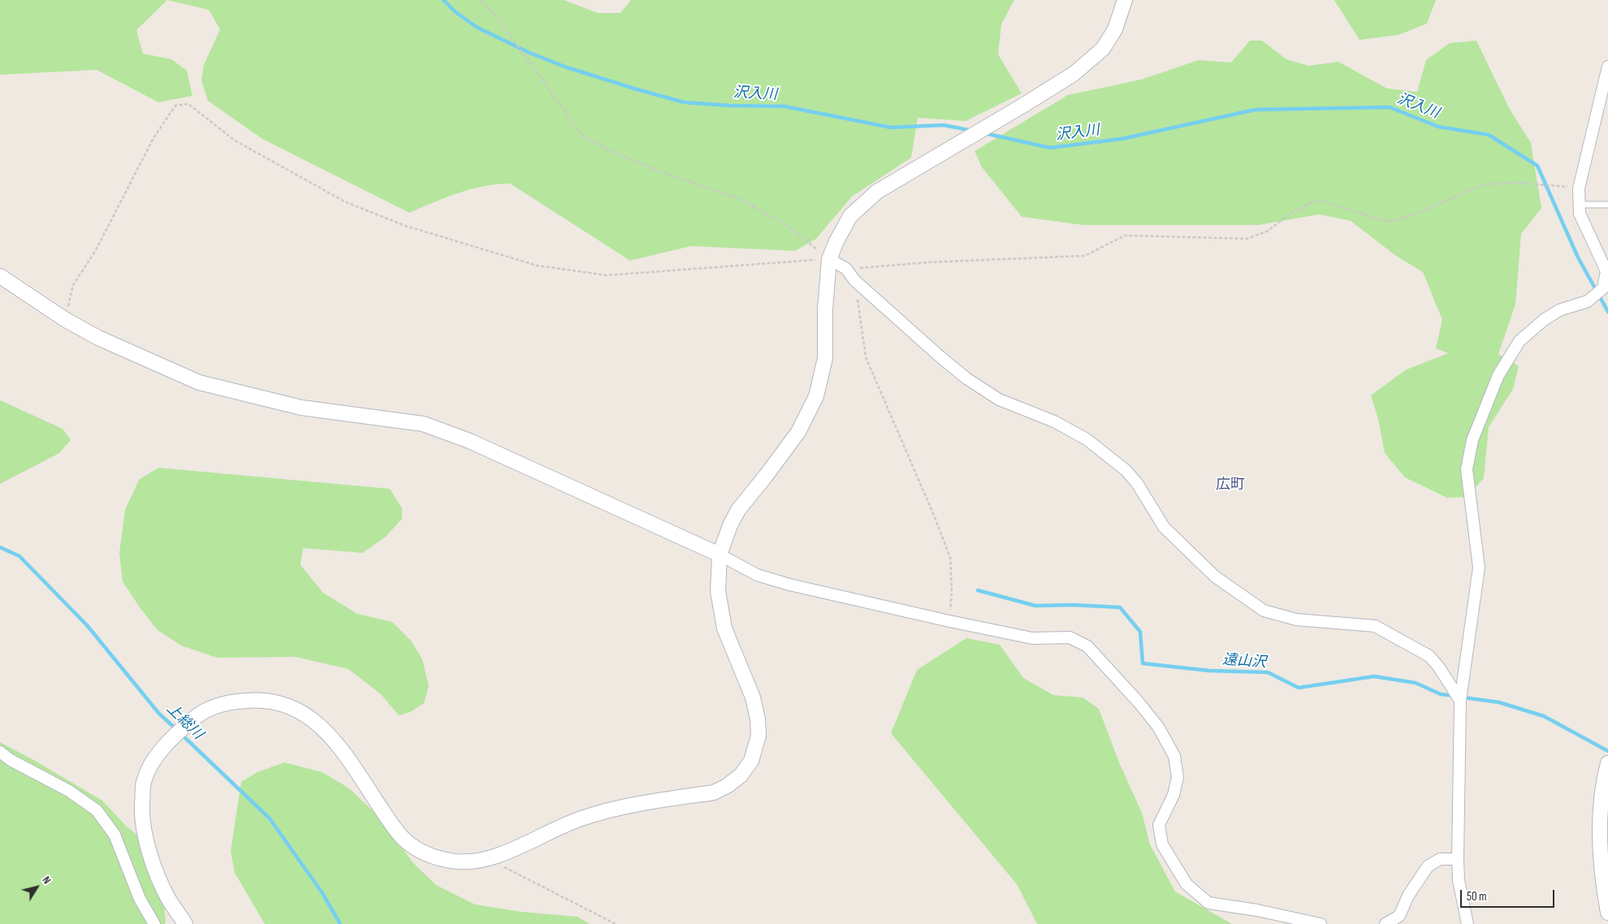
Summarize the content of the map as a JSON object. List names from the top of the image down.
{
  "districts": ["広町"],
  "water": ["沢入川", "遠山沢", "上総川"],
  "scale_bar": "50 m",
  "north": "top right"
}
